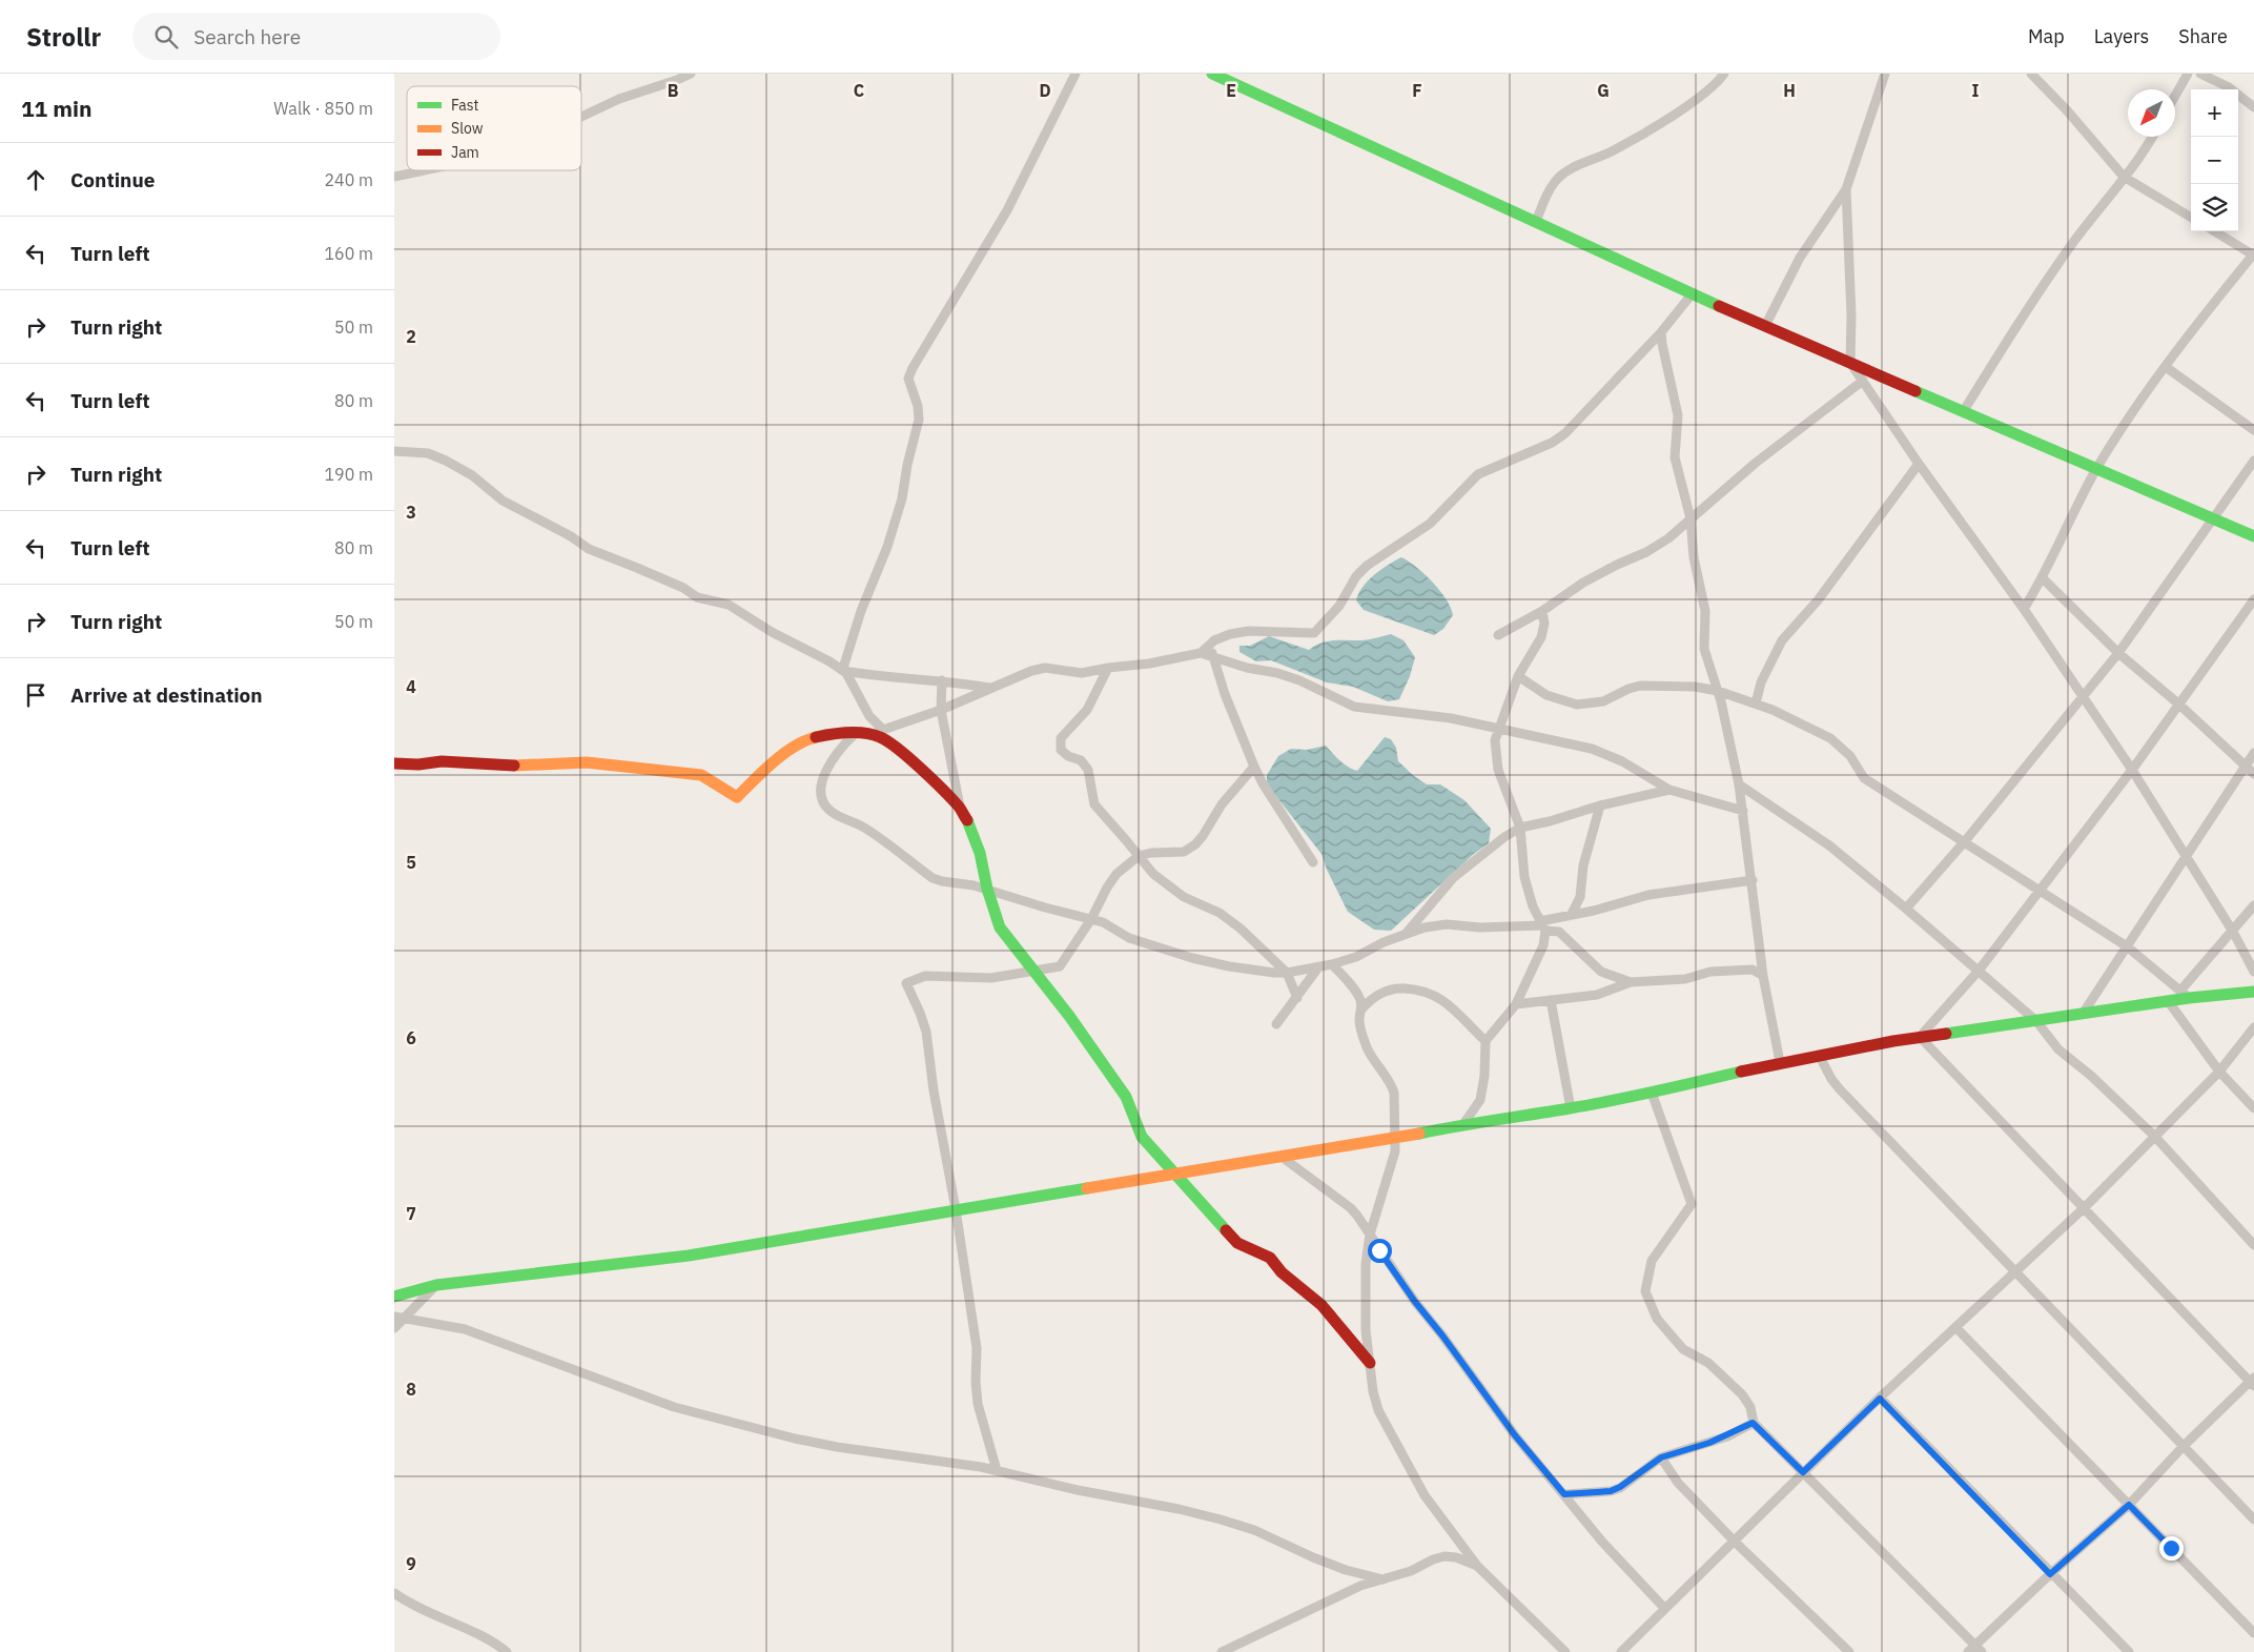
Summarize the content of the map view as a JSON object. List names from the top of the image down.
{
  "legend": ["Fast", "Slow", "Jam"],
  "north": "bottom left",
  "page": {
    "header": "Strollr",
    "search": "Search here",
    "nav": ["Map", "Layers", "Share"],
    "heading": ["11 min", "Walk · 850 m"],
    "map_buttons": ["+", "−"],
    "list": [
      ["Continue", "240 m"],
      ["Turn left", "160 m"],
      ["Turn right", "50 m"],
      ["Turn left", "80 m"],
      ["Turn right", "190 m"],
      ["Turn left", "80 m"],
      ["Turn right", "50 m"],
      "Arrive at destination"
    ]
  },
  "grid": {
    "columns": [
      "B",
      "C",
      "D",
      "E",
      "F",
      "G",
      "H",
      "I"
    ],
    "rows": [
      "2",
      "3",
      "4",
      "5",
      "6",
      "7",
      "8",
      "9"
    ]
  }
}
